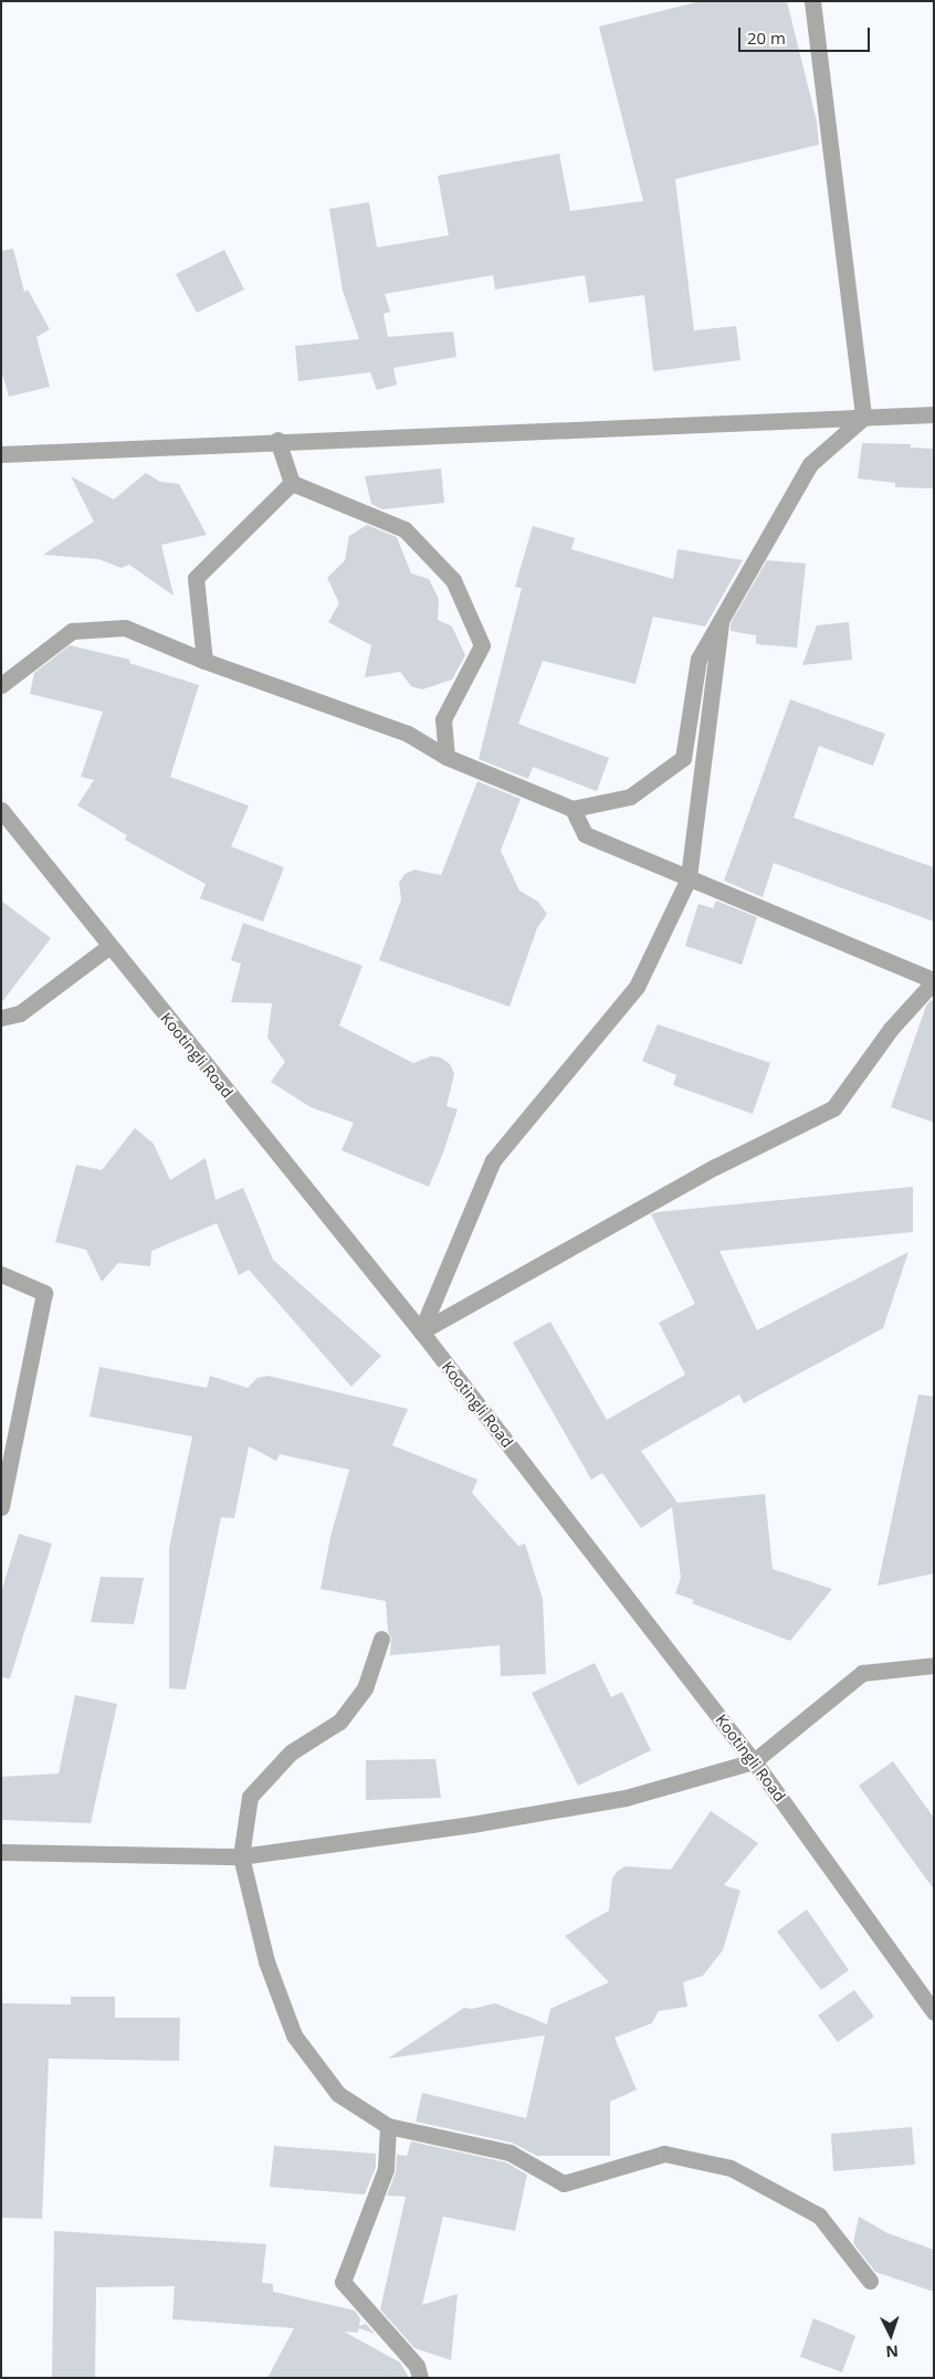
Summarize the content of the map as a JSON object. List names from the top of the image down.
{
  "streets": {
    "street": ["Kootingli Road"]
  },
  "scale_bar": "20 m",
  "north": "bottom"
}
